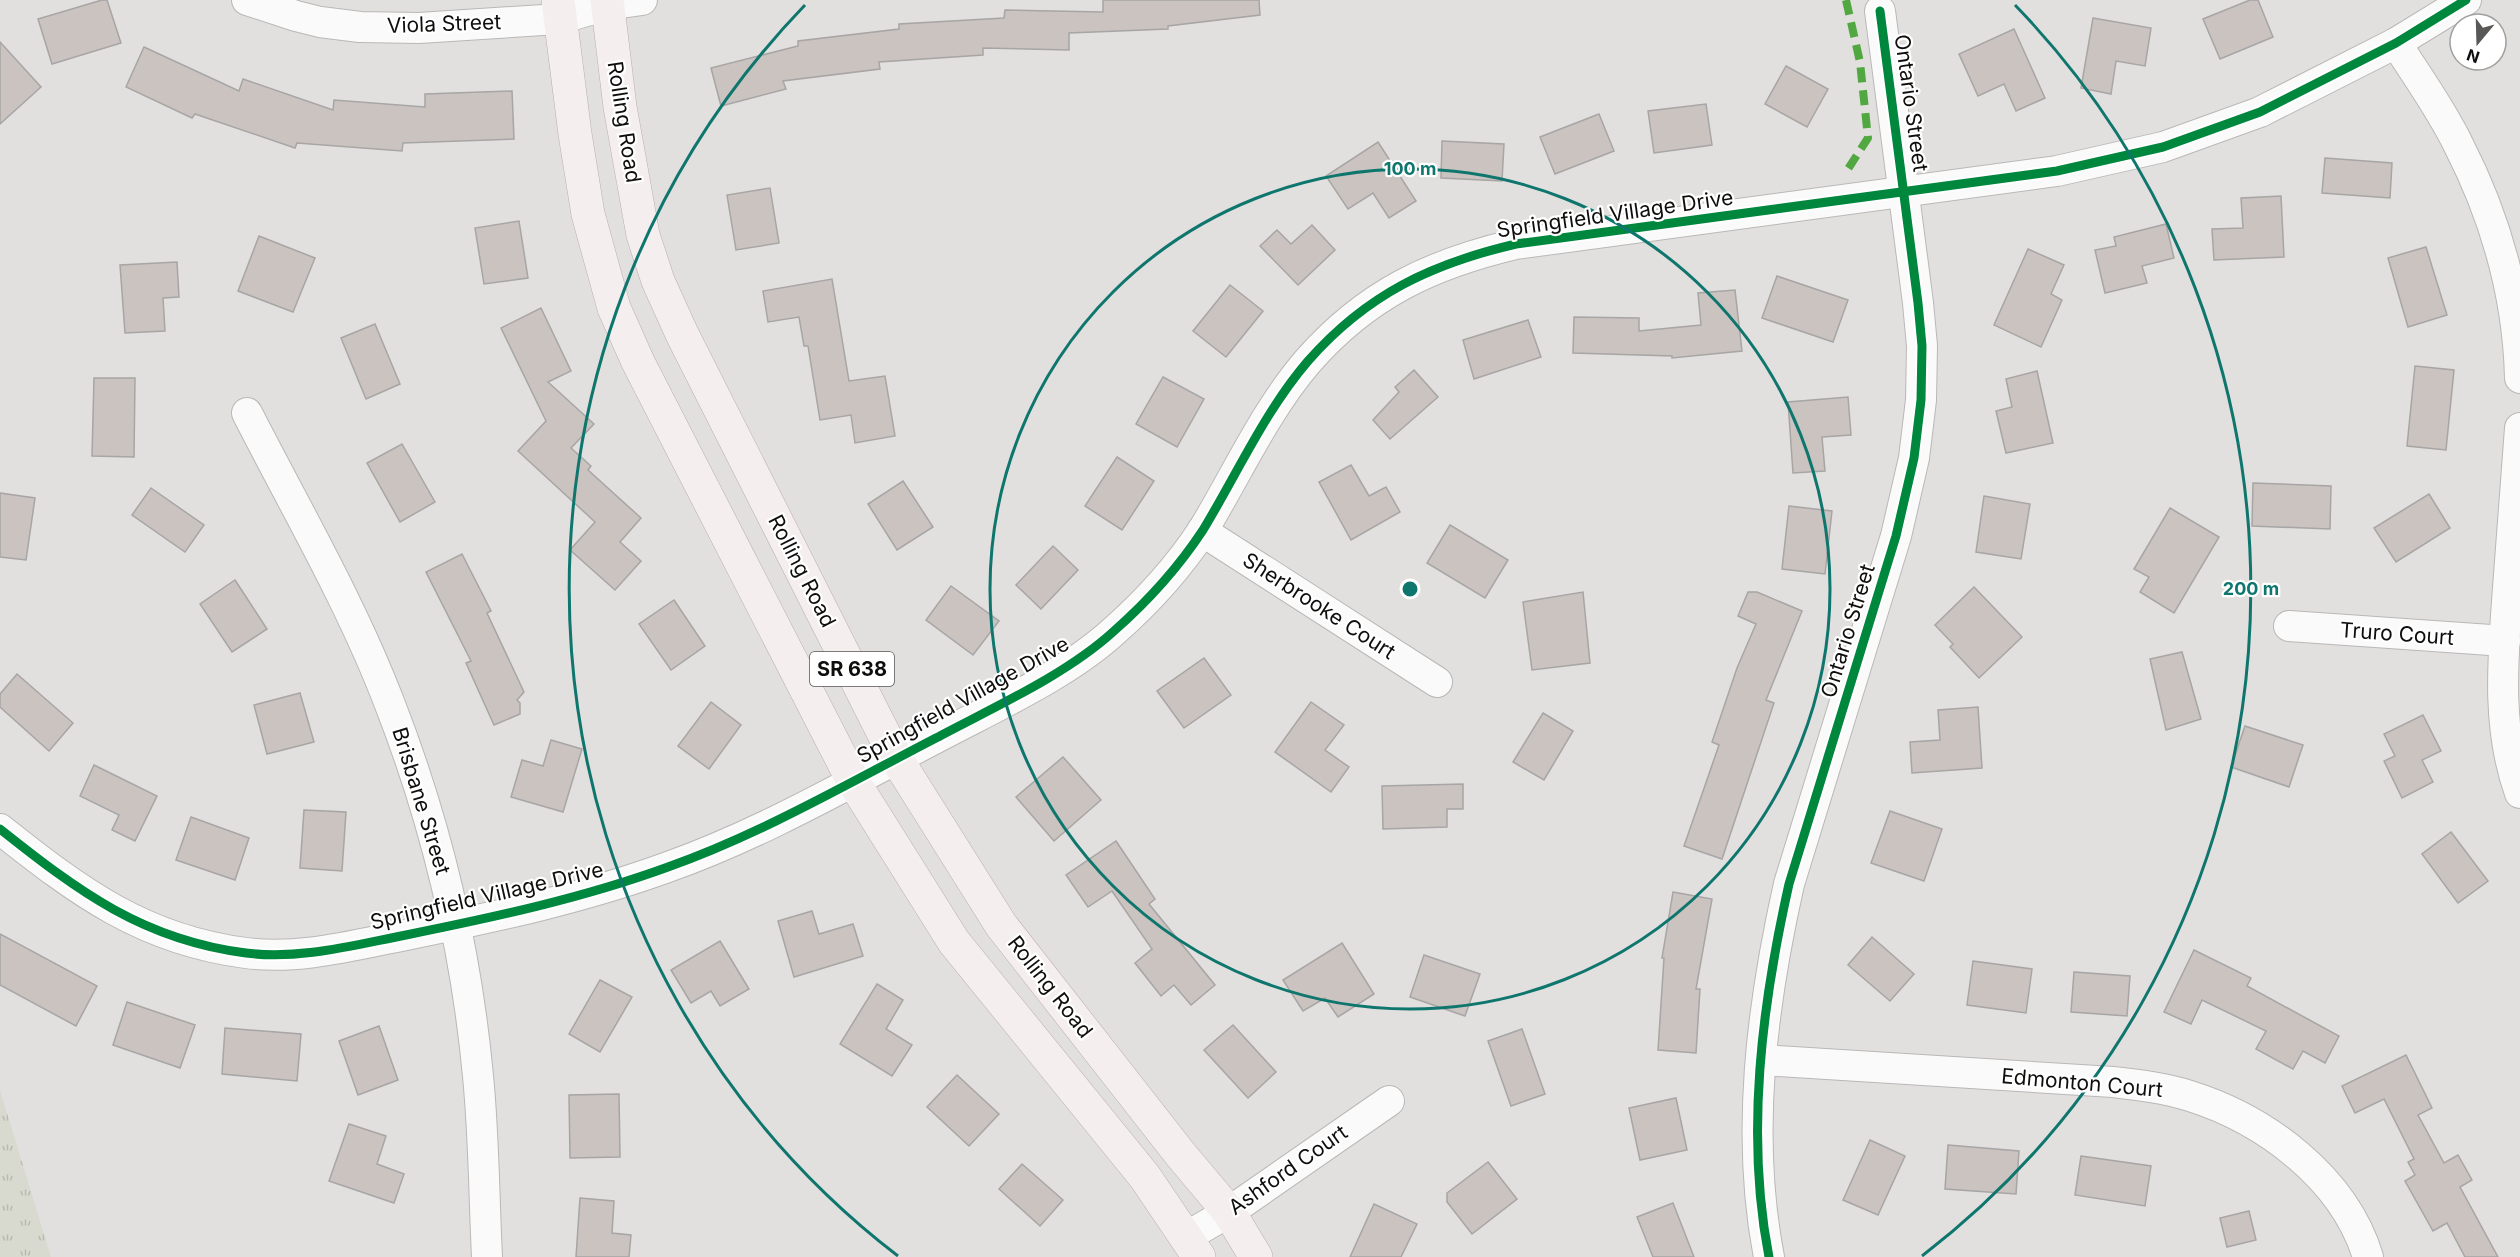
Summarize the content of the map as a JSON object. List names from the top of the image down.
{
  "streets": {
    "main road": ["Rolling Road", "SR 638"],
    "street": [
      "Viola Street",
      "Ontario Street",
      "Springfield Village Drive",
      "Sherbrooke Court",
      "Truro Court",
      "Brisbane Street",
      "Edmonton Court",
      "Ashford Court"
    ]
  },
  "crossings": [
    ["Viola Street", "Rolling Road"],
    ["Viola Street", "SR 638"],
    ["Ontario Street", "Springfield Village Drive"],
    ["Ontario Street", "Edmonton Court"],
    ["Rolling Road", "Springfield Village Drive"],
    ["Rolling Road", "Ashford Court"],
    ["Springfield Village Drive", "Sherbrooke Court"],
    ["Springfield Village Drive", "SR 638"],
    ["Springfield Village Drive", "Brisbane Street"],
    ["SR 638", "Ashford Court"]
  ],
  "north": "bottom",
  "rings": ["100 m", "200 m"]
}
